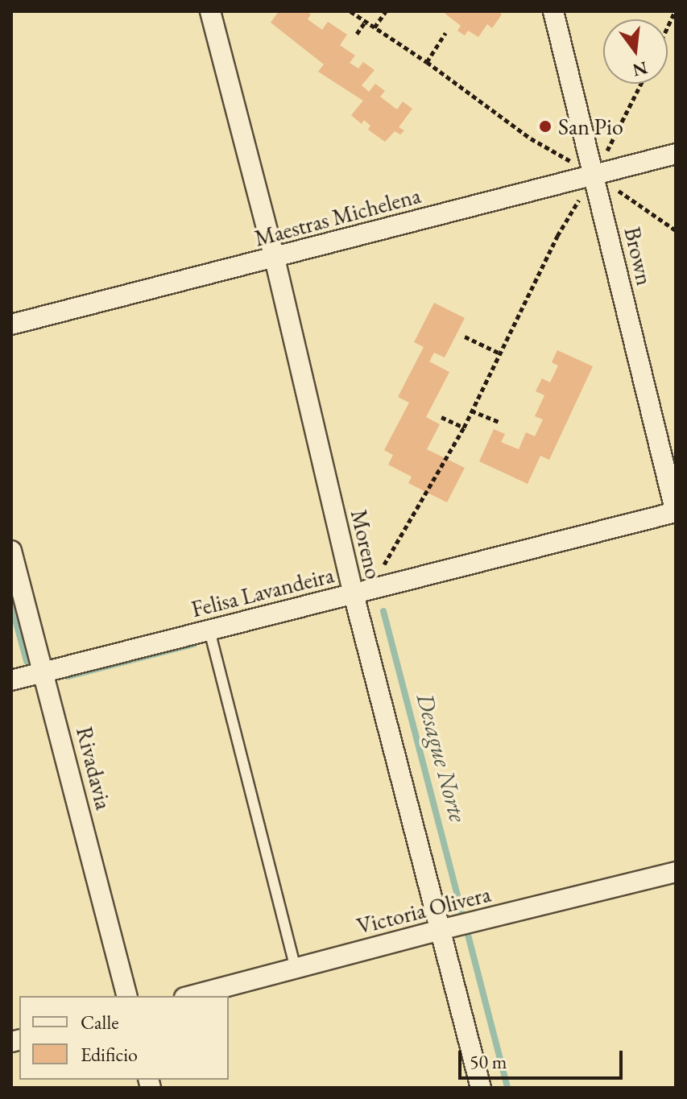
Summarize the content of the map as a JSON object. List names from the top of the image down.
{
  "streets": {
    "street": [
      "Maestras Michelena",
      "Brown",
      "Moreno",
      "Felisa Lavandeira",
      "Rivadavia",
      "Victoria Olivera"
    ]
  },
  "crossings": [
    ["Maestras Michelena", "Brown"],
    ["Maestras Michelena", "Moreno"],
    ["Brown", "Felisa Lavandeira"],
    ["Moreno", "Felisa Lavandeira"],
    ["Moreno", "Victoria Olivera"],
    ["Felisa Lavandeira", "Rivadavia"]
  ],
  "water": ["Desague Norte"],
  "places": ["San Pio"],
  "legend": ["Calle", "Edificio"],
  "scale_bar": "50 m",
  "north": "bottom"
}
